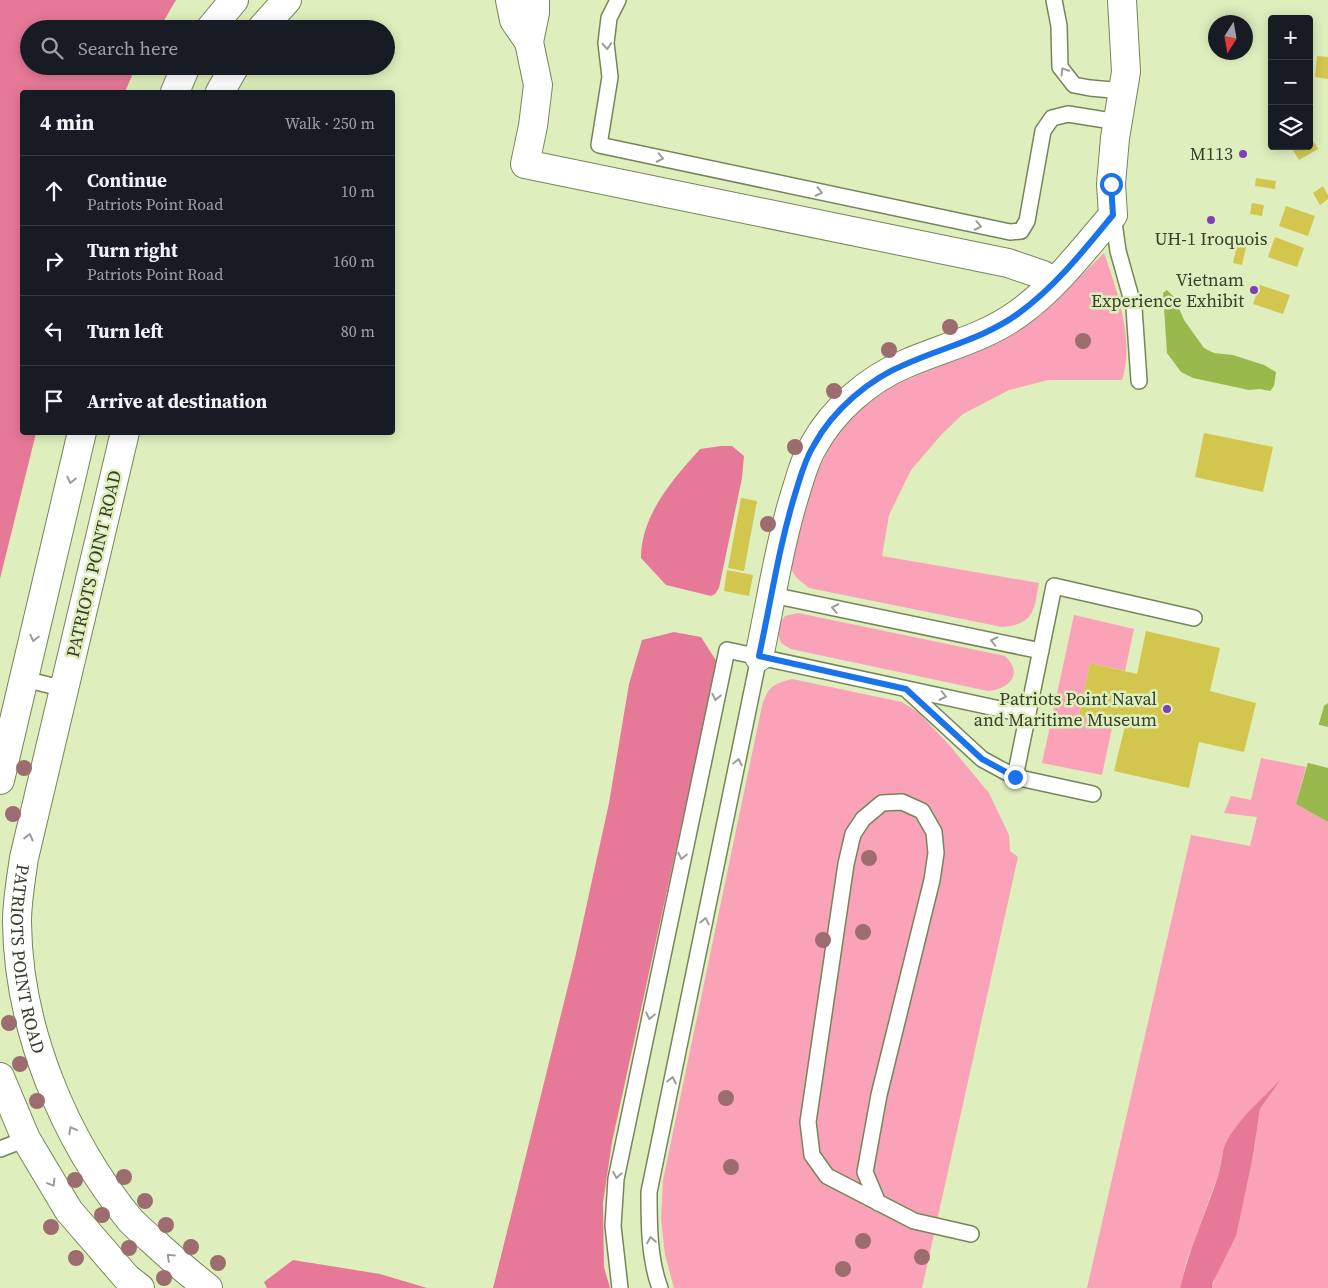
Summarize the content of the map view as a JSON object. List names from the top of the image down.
{
  "streets": {
    "street": ["PATRIOTS POINT ROAD"]
  },
  "places": [
    "M113",
    "UH-1 Iroquois",
    "Vietnam Experience Exhibit",
    "Patriots Point Naval and Maritime Museum"
  ],
  "north": "bottom",
  "page": {
    "map_buttons": ["+", "−"],
    "search": "Search here",
    "heading": ["4 min", "Walk · 250 m"],
    "list": [
      ["Continue", "Patriots Point Road", "10 m"],
      ["Turn right", "Patriots Point Road", "160 m"],
      ["Turn left", "80 m"],
      "Arrive at destination"
    ]
  }
}
